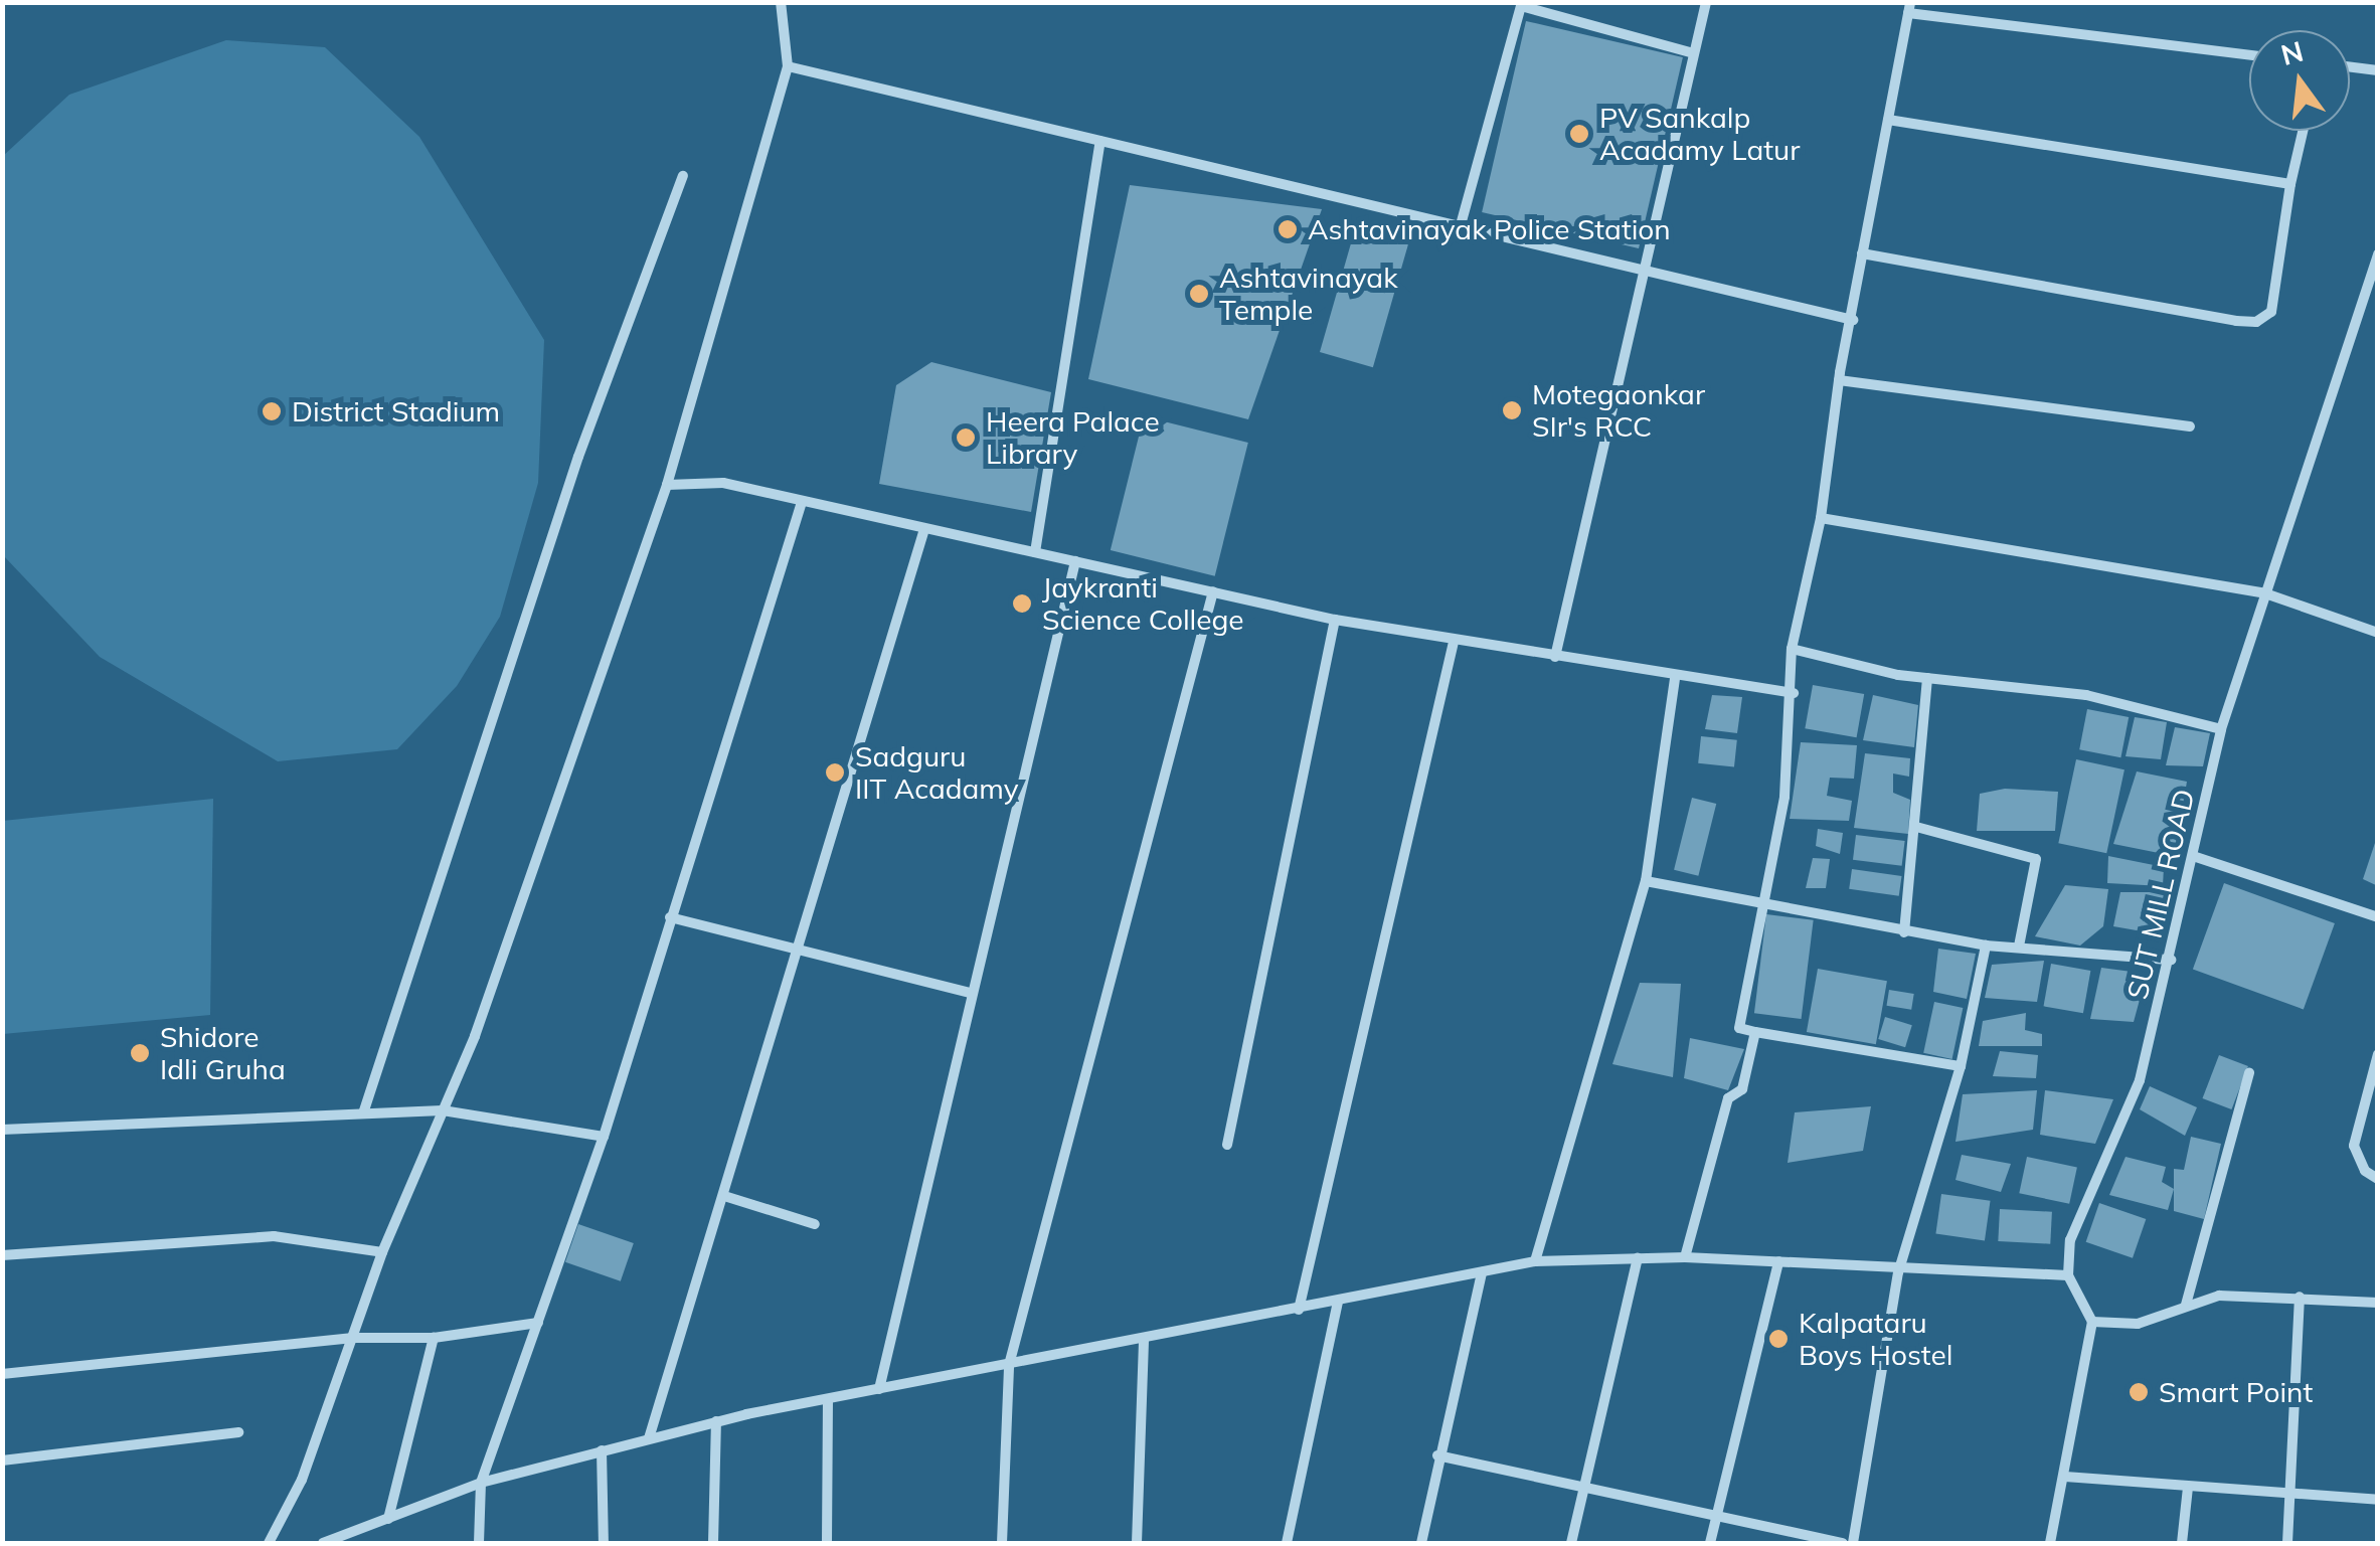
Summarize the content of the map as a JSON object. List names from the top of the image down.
{
  "streets": {
    "street": ["SUT MILL ROAD"]
  },
  "places": [
    "PV Sankalp Acadamy Latur",
    "Ashtavinayak Police Station",
    "Ashtavinayak Temple",
    "Motegaonkar SIr's RCC",
    "District Stadium",
    "Heera Palace Library",
    "Jaykranti Science College",
    "Sadguru IIT Acadamy",
    "Shidore Idli Gruha",
    "Kalpataru Boys Hostel",
    "Smart Point"
  ],
  "north": "top"
}
